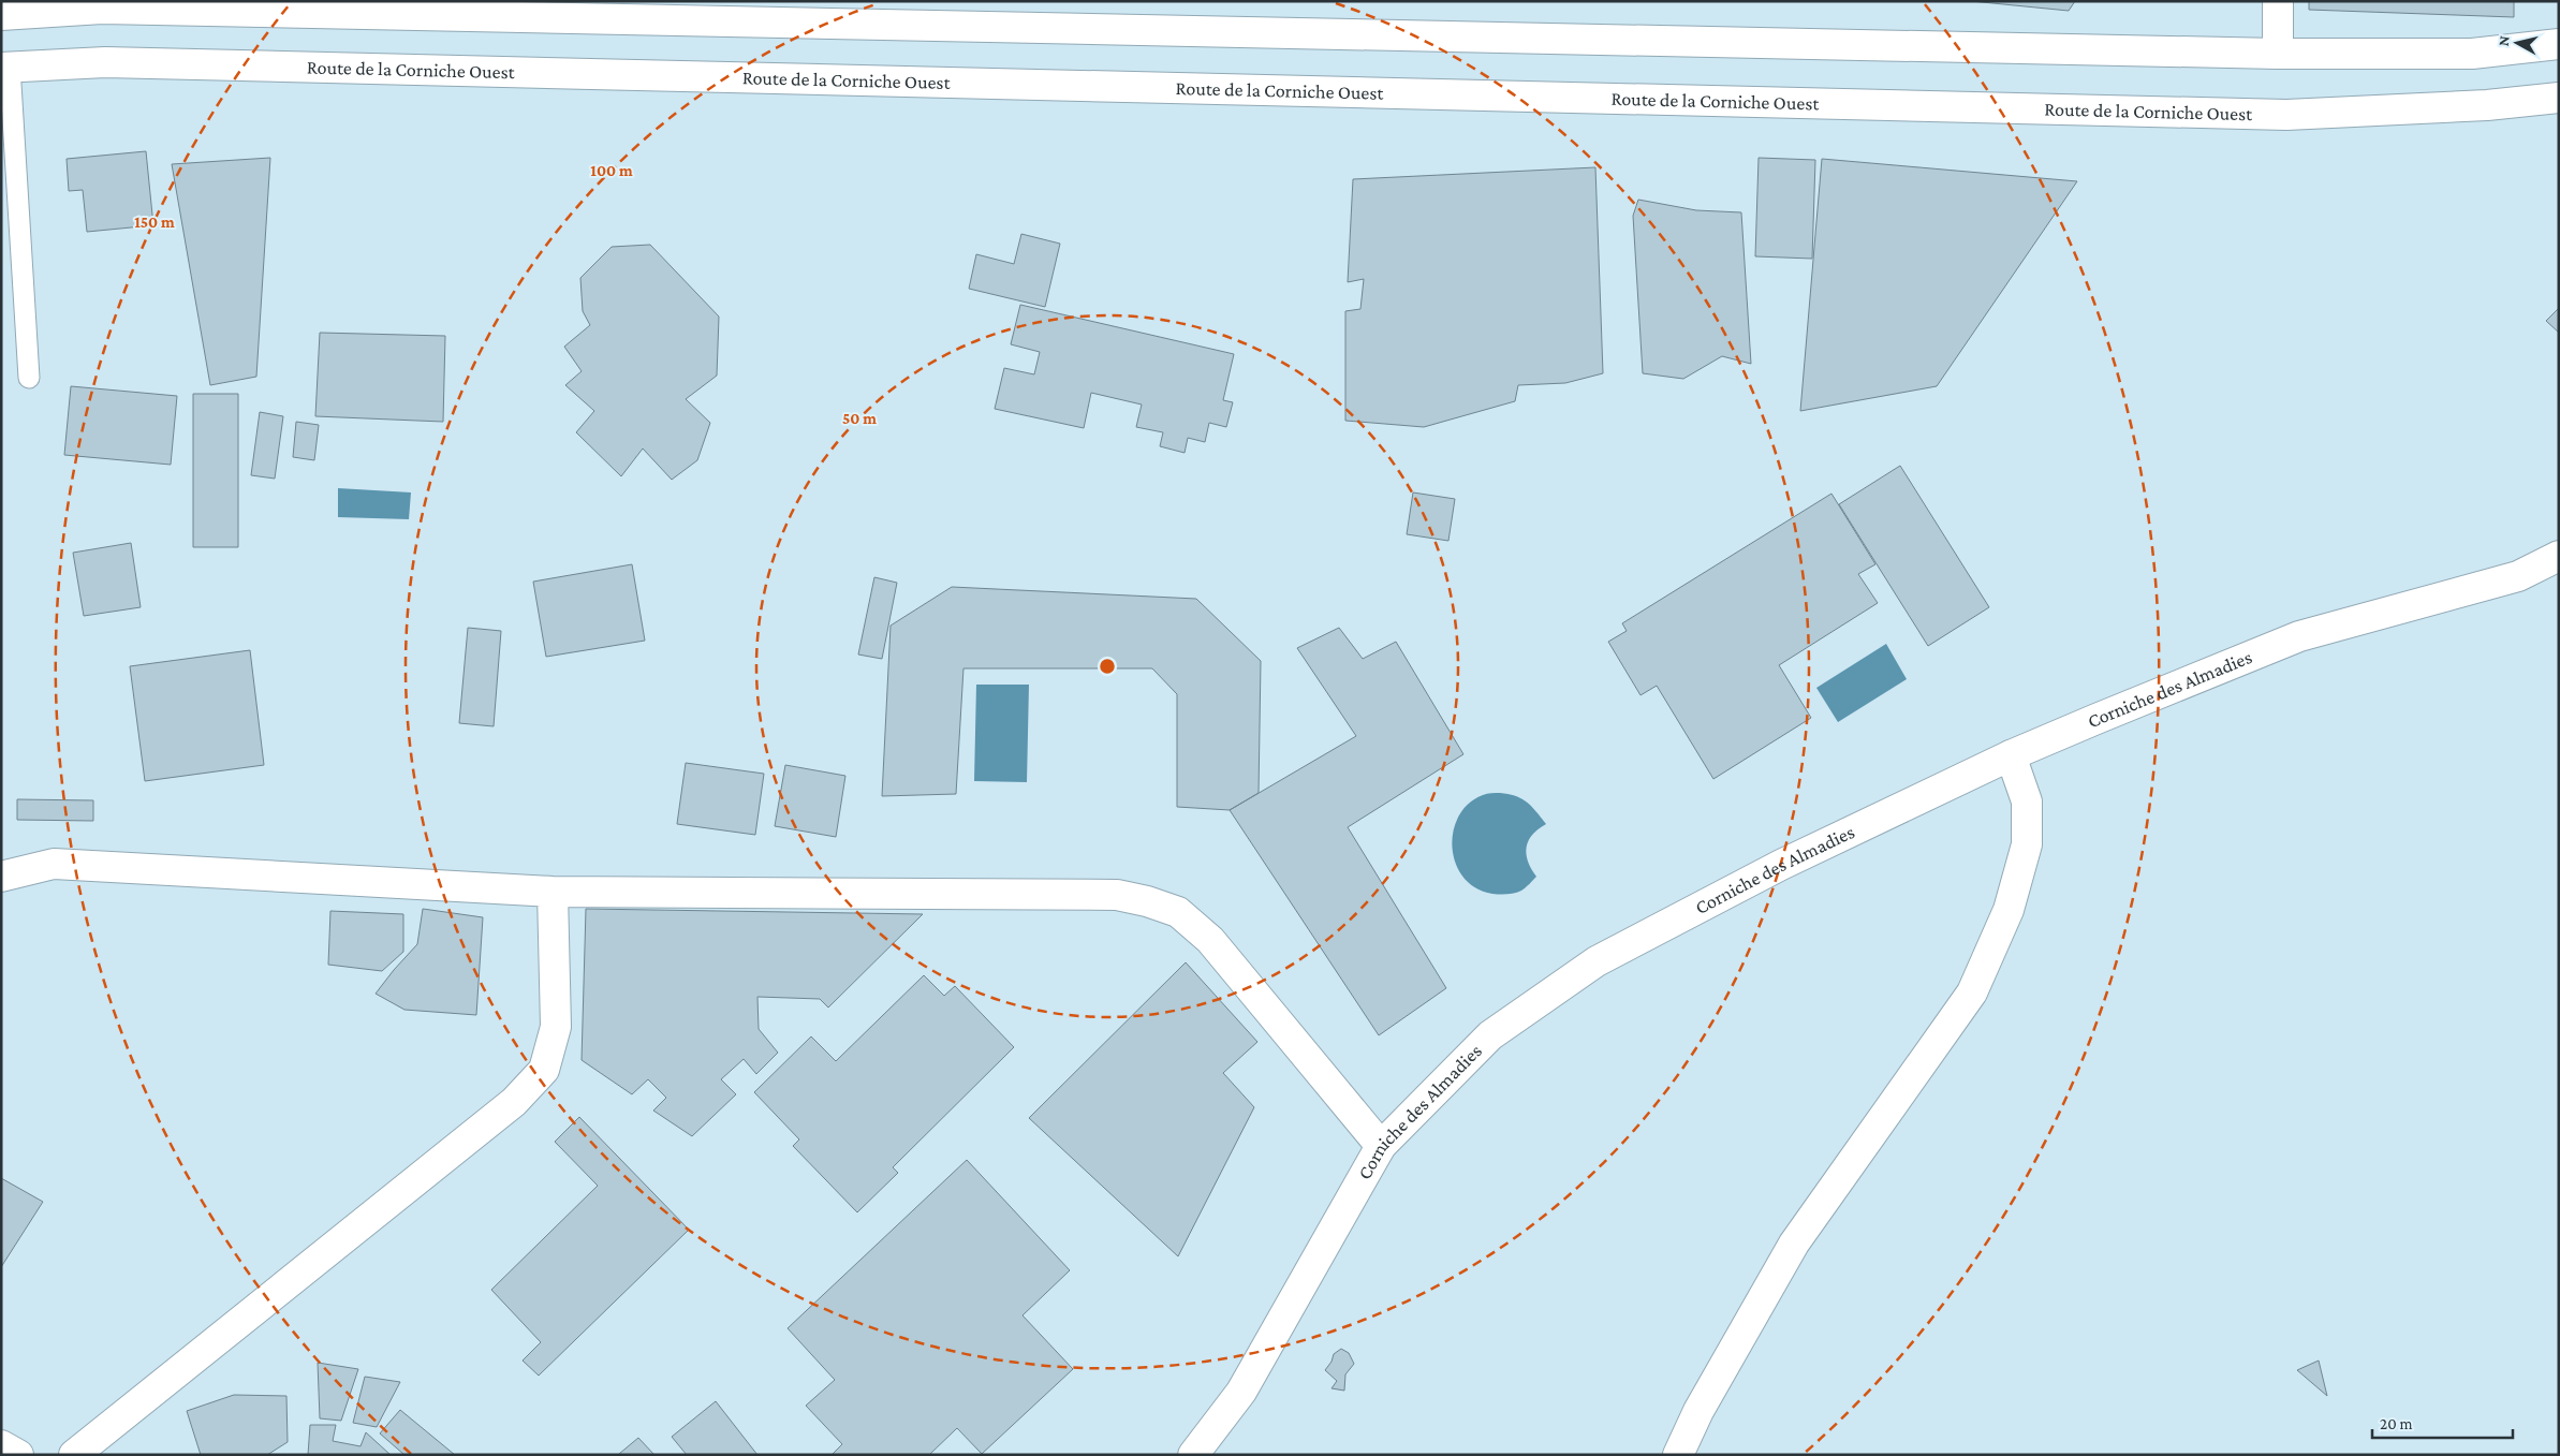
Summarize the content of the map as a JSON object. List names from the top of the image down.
{
  "streets": {
    "main road": ["Route de la Corniche Ouest", "Corniche des Almadies"]
  },
  "scale_bar": "20 m",
  "north": "left",
  "rings": ["100 m", "150 m", "50 m"]
}
